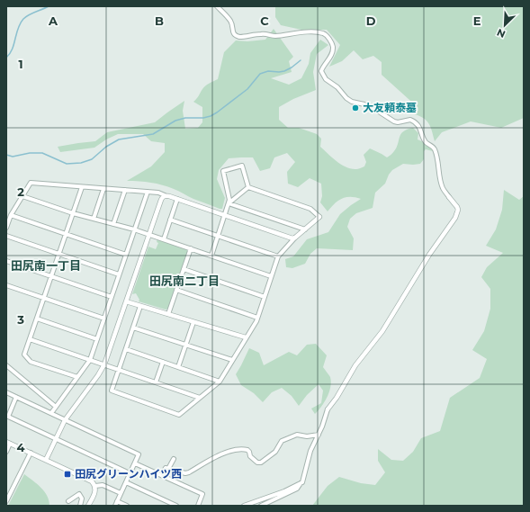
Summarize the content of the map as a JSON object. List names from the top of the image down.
{
  "districts": ["田尻南一丁目", "田尻南二丁目"],
  "places": {
    "other": ["大友頼泰墓"],
    "transit": ["田尻グリーンハイツ西"]
  },
  "north": "bottom left",
  "grid": {
    "columns": [
      "A",
      "B",
      "C",
      "D",
      "E"
    ],
    "rows": [
      "1",
      "2",
      "3",
      "4"
    ]
  }
}
